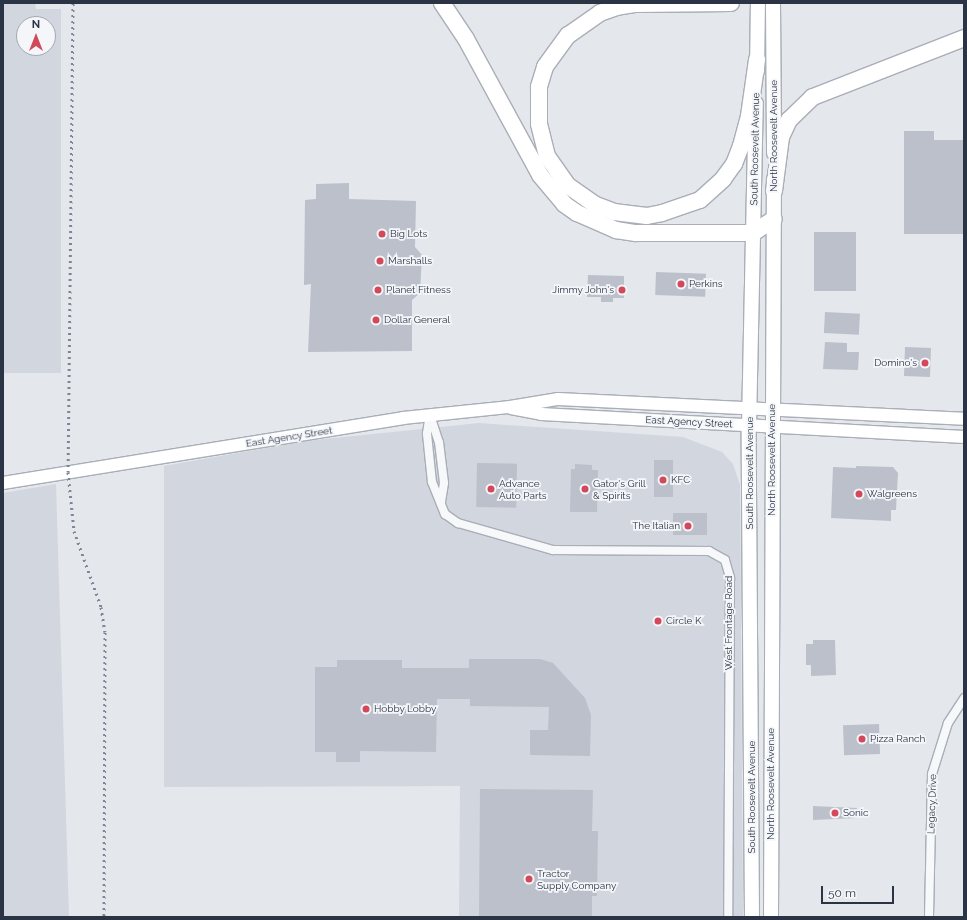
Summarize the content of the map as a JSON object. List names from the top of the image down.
{
  "streets": {
    "highway": ["North Roosevelt Avenue", "South Roosevelt Avenue"],
    "main road": ["East Agency Street"],
    "street": ["West Frontage Road", "Legacy Drive"]
  },
  "crossings": [
    ["North Roosevelt Avenue", "East Agency Street"],
    ["South Roosevelt Avenue", "East Agency Street"],
    ["East Agency Street", "West Frontage Road"]
  ],
  "places": [
    "Big Lots",
    "Marshalls",
    "Perkins",
    "Planet Fitness",
    "Jimmy John's",
    "Dollar General",
    "Domino's",
    "KFC",
    "Advance Auto Parts",
    "Gator's Grill & Spirits",
    "Walgreens",
    "The Italian",
    "Circle K",
    "Hobby Lobby",
    "Pizza Ranch",
    "Sonic",
    "Tractor Supply Company"
  ],
  "scale_bar": "50 m",
  "north": "top"
}
